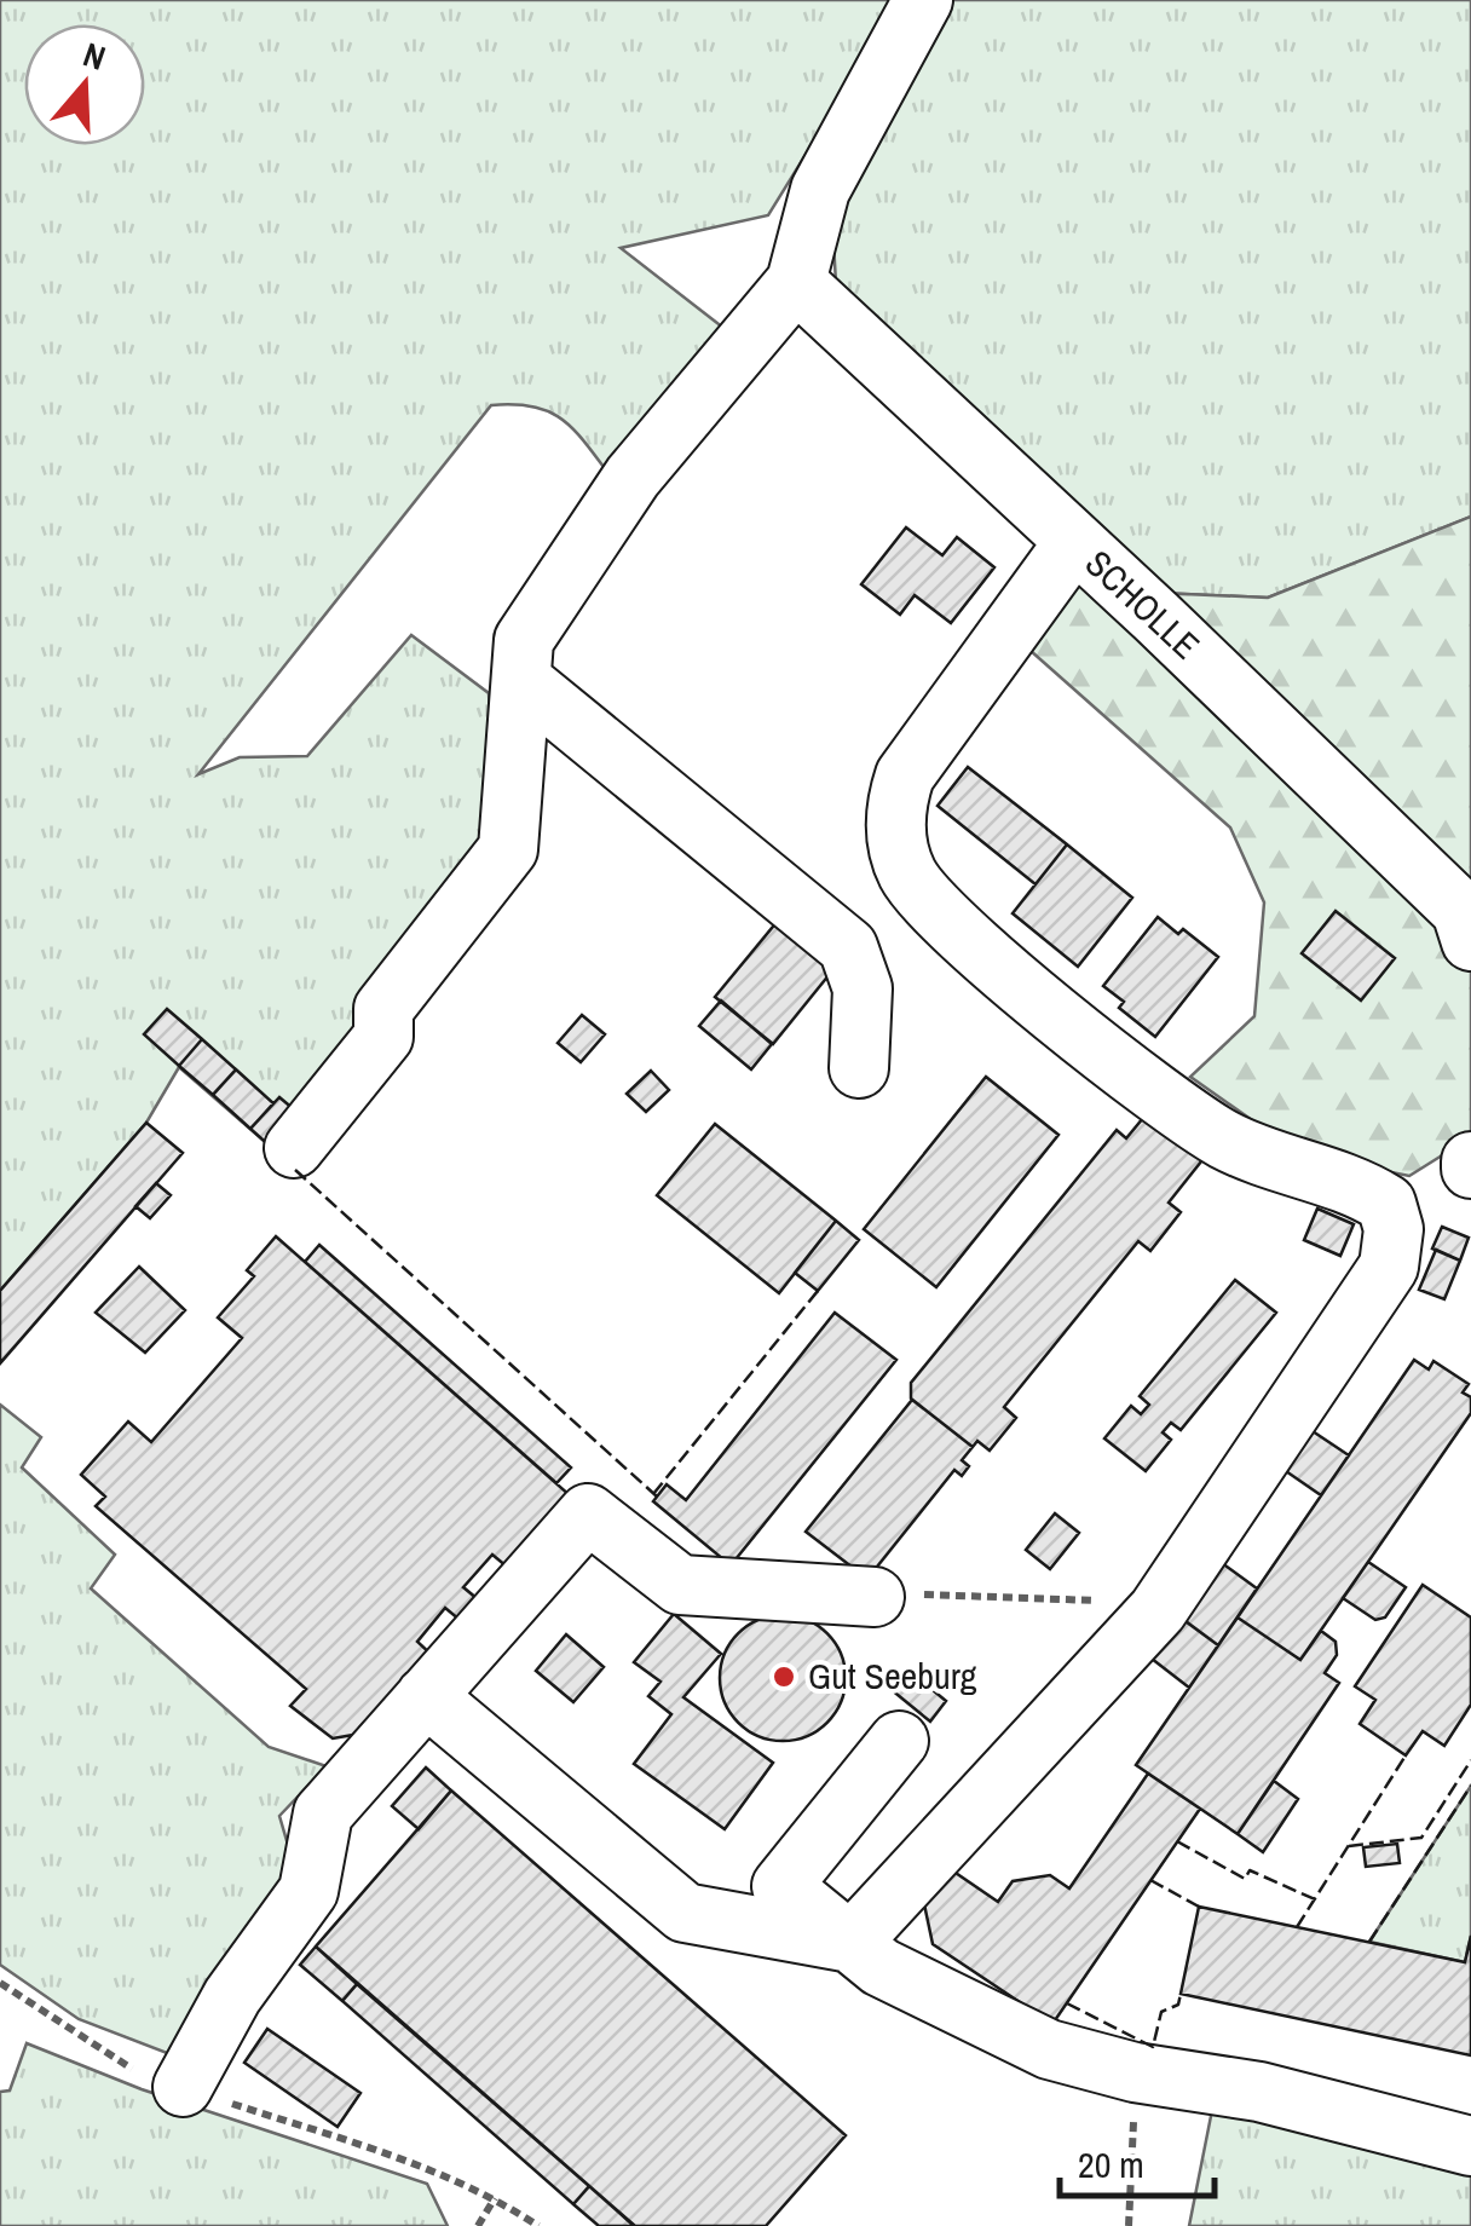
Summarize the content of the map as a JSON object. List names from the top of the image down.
{
  "streets": {
    "lane": ["SCHOLLE"]
  },
  "places": ["Gut Seeburg"],
  "scale_bar": "20 m",
  "north": "top"
}
